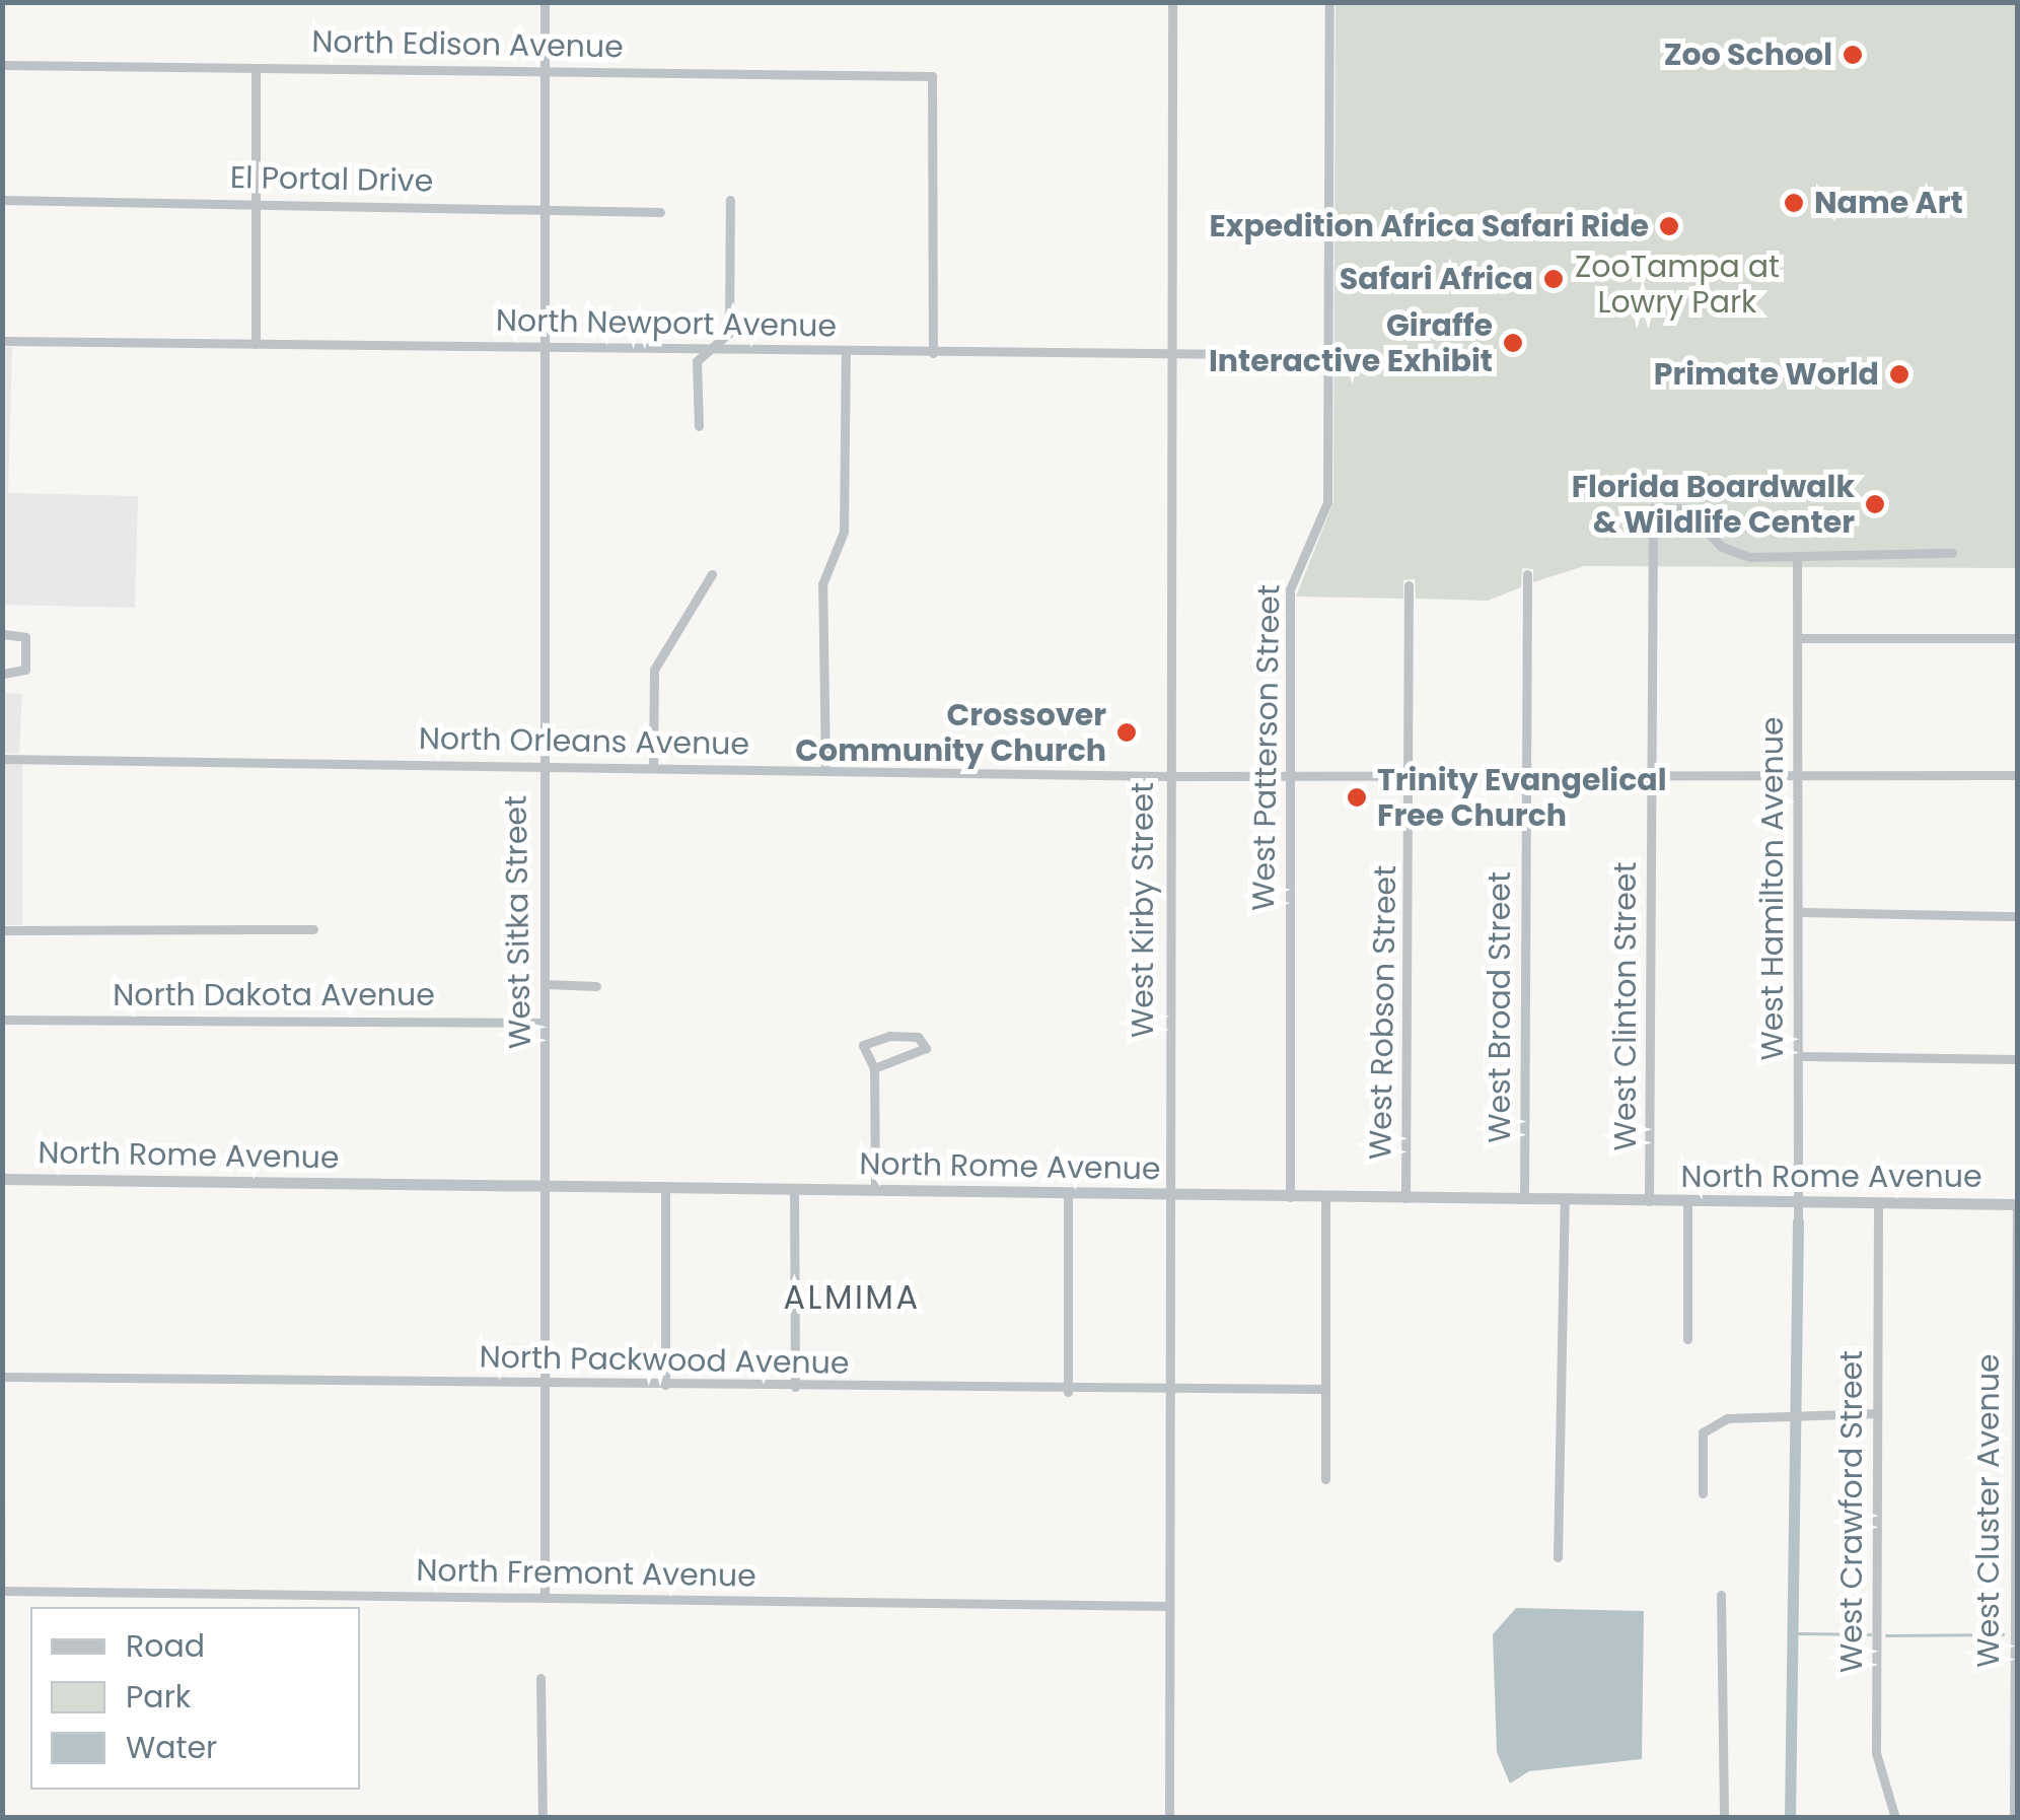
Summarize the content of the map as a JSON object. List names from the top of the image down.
{
  "streets": {
    "street": [
      "North Edison Avenue",
      "El Portal Drive",
      "North Newport Avenue",
      "North Orleans Avenue",
      "West Patterson Street",
      "West Hamilton Avenue",
      "West Kirby Street",
      "West Sitka Street",
      "North Dakota Avenue",
      "West Clinton Street",
      "West Broad Street",
      "West Robson Street",
      "North Rome Avenue",
      "North Packwood Avenue",
      "West Cluster Avenue",
      "West Crawford Street",
      "North Fremont Avenue"
    ]
  },
  "crossings": [
    ["North Edison Avenue", "North Newport Avenue"],
    ["North Edison Avenue", "West Sitka Street"],
    ["El Portal Drive", "West Sitka Street"],
    ["North Newport Avenue", "West Patterson Street"],
    ["North Newport Avenue", "West Kirby Street"],
    ["North Newport Avenue", "West Sitka Street"],
    ["North Orleans Avenue", "West Patterson Street"],
    ["North Orleans Avenue", "West Hamilton Avenue"],
    ["North Orleans Avenue", "West Kirby Street"],
    ["North Orleans Avenue", "West Sitka Street"],
    ["North Orleans Avenue", "West Clinton Street"],
    ["North Orleans Avenue", "West Broad Street"],
    ["North Orleans Avenue", "West Robson Street"],
    ["West Patterson Street", "North Rome Avenue"],
    ["West Hamilton Avenue", "West Clinton Street"],
    ["West Hamilton Avenue", "North Rome Avenue"],
    ["West Kirby Street", "North Rome Avenue"],
    ["West Kirby Street", "North Packwood Avenue"],
    ["West Kirby Street", "North Fremont Avenue"],
    ["West Sitka Street", "North Dakota Avenue"],
    ["West Sitka Street", "North Rome Avenue"],
    ["West Sitka Street", "North Packwood Avenue"],
    ["West Sitka Street", "North Fremont Avenue"],
    ["West Clinton Street", "North Rome Avenue"],
    ["West Broad Street", "North Rome Avenue"],
    ["West Robson Street", "North Rome Avenue"],
    ["North Rome Avenue", "West Cluster Avenue"],
    ["North Rome Avenue", "West Crawford Street"]
  ],
  "districts": ["ALMIMA"],
  "parks": ["ZooTampa at Lowry Park"],
  "places": [
    "Zoo School",
    "Name Art",
    "Expedition Africa Safari Ride",
    "Safari Africa",
    "Giraffe Interactive Exhibit",
    "Primate World",
    "Florida Boardwalk & Wildlife Center",
    "Crossover Community Church",
    "Trinity Evangelical Free Church"
  ],
  "legend": ["Road", "Park", "Water"]
}
